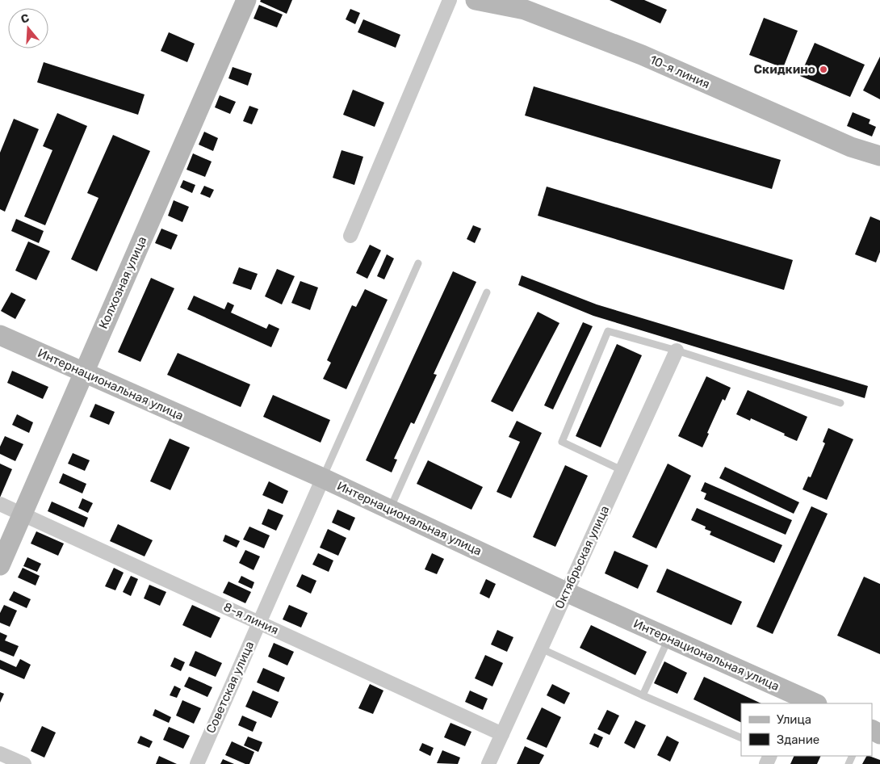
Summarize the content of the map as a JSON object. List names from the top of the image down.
{
  "streets": {
    "street": [
      "10-я линия",
      "Колхозная улица",
      "Интернациональная улица",
      "Октябрьская улица",
      "8-я линия",
      "Советская улица"
    ]
  },
  "crossings": [
    ["Колхозная улица", "Интернациональная улица"],
    ["Колхозная улица", "8-я линия"],
    ["Интернациональная улица", "Октябрьская улица"],
    ["Интернациональная улица", "Советская улица"],
    ["Октябрьская улица", "8-я линия"],
    ["8-я линия", "Советская улица"]
  ],
  "places": ["Скидкино"],
  "legend": ["Улица", "Здание"],
  "north": "top"
}
